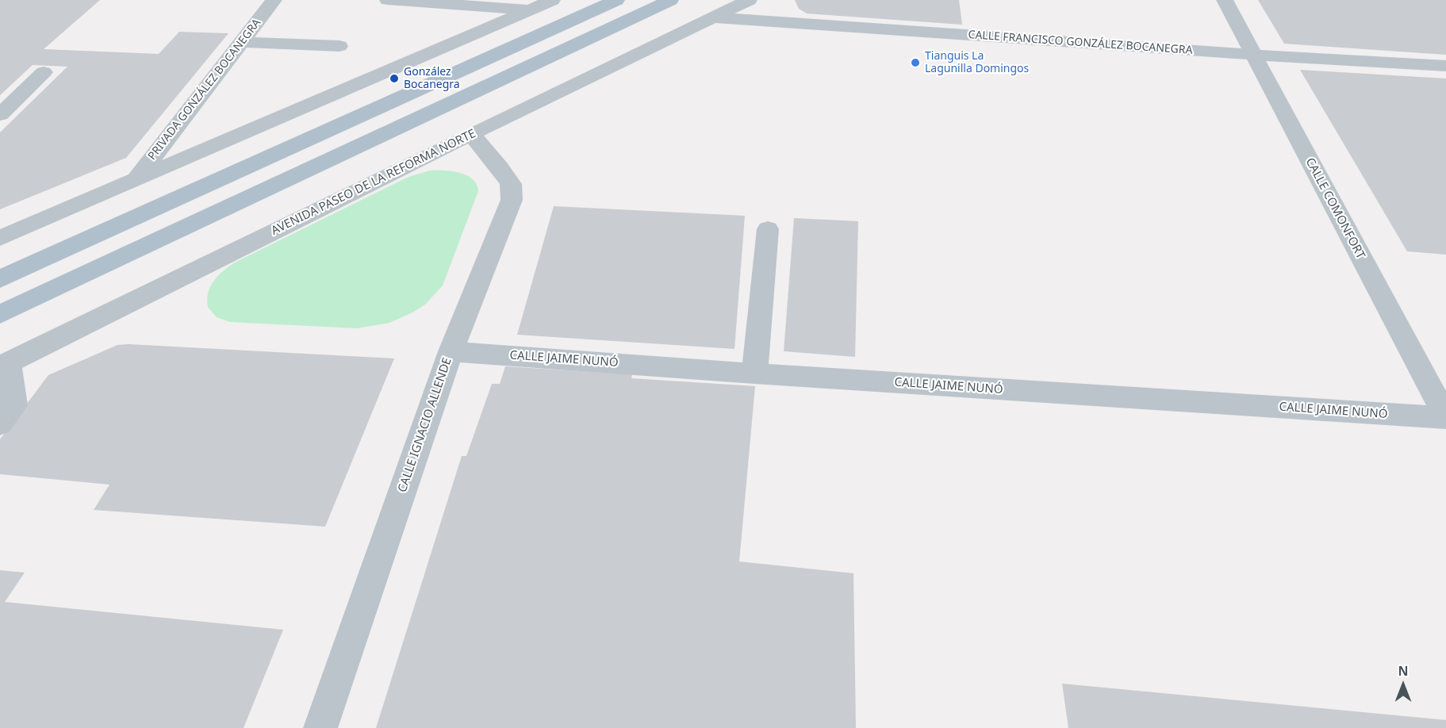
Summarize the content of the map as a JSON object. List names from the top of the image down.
{
  "streets": {
    "street": [
      "CALLE FRANCISCO GONZÁLEZ BOCANEGRA",
      "PRIVADA GONZÁLEZ BOCANEGRA",
      "AVENIDA PASEO DE LA REFORMA NORTE",
      "CALLE COMONFORT",
      "CALLE JAIME NUNÓ",
      "CALLE IGNACIO ALLENDE"
    ]
  },
  "crossings": [
    ["CALLE FRANCISCO GONZÁLEZ BOCANEGRA", "AVENIDA PASEO DE LA REFORMA NORTE"],
    ["CALLE FRANCISCO GONZÁLEZ BOCANEGRA", "CALLE COMONFORT"],
    ["AVENIDA PASEO DE LA REFORMA NORTE", "CALLE IGNACIO ALLENDE"],
    ["CALLE COMONFORT", "CALLE JAIME NUNÓ"],
    ["CALLE JAIME NUNÓ", "CALLE IGNACIO ALLENDE"]
  ],
  "places": ["Tianguis La Lagunilla Domingos", "González Bocanegra"],
  "north": "top"
}
